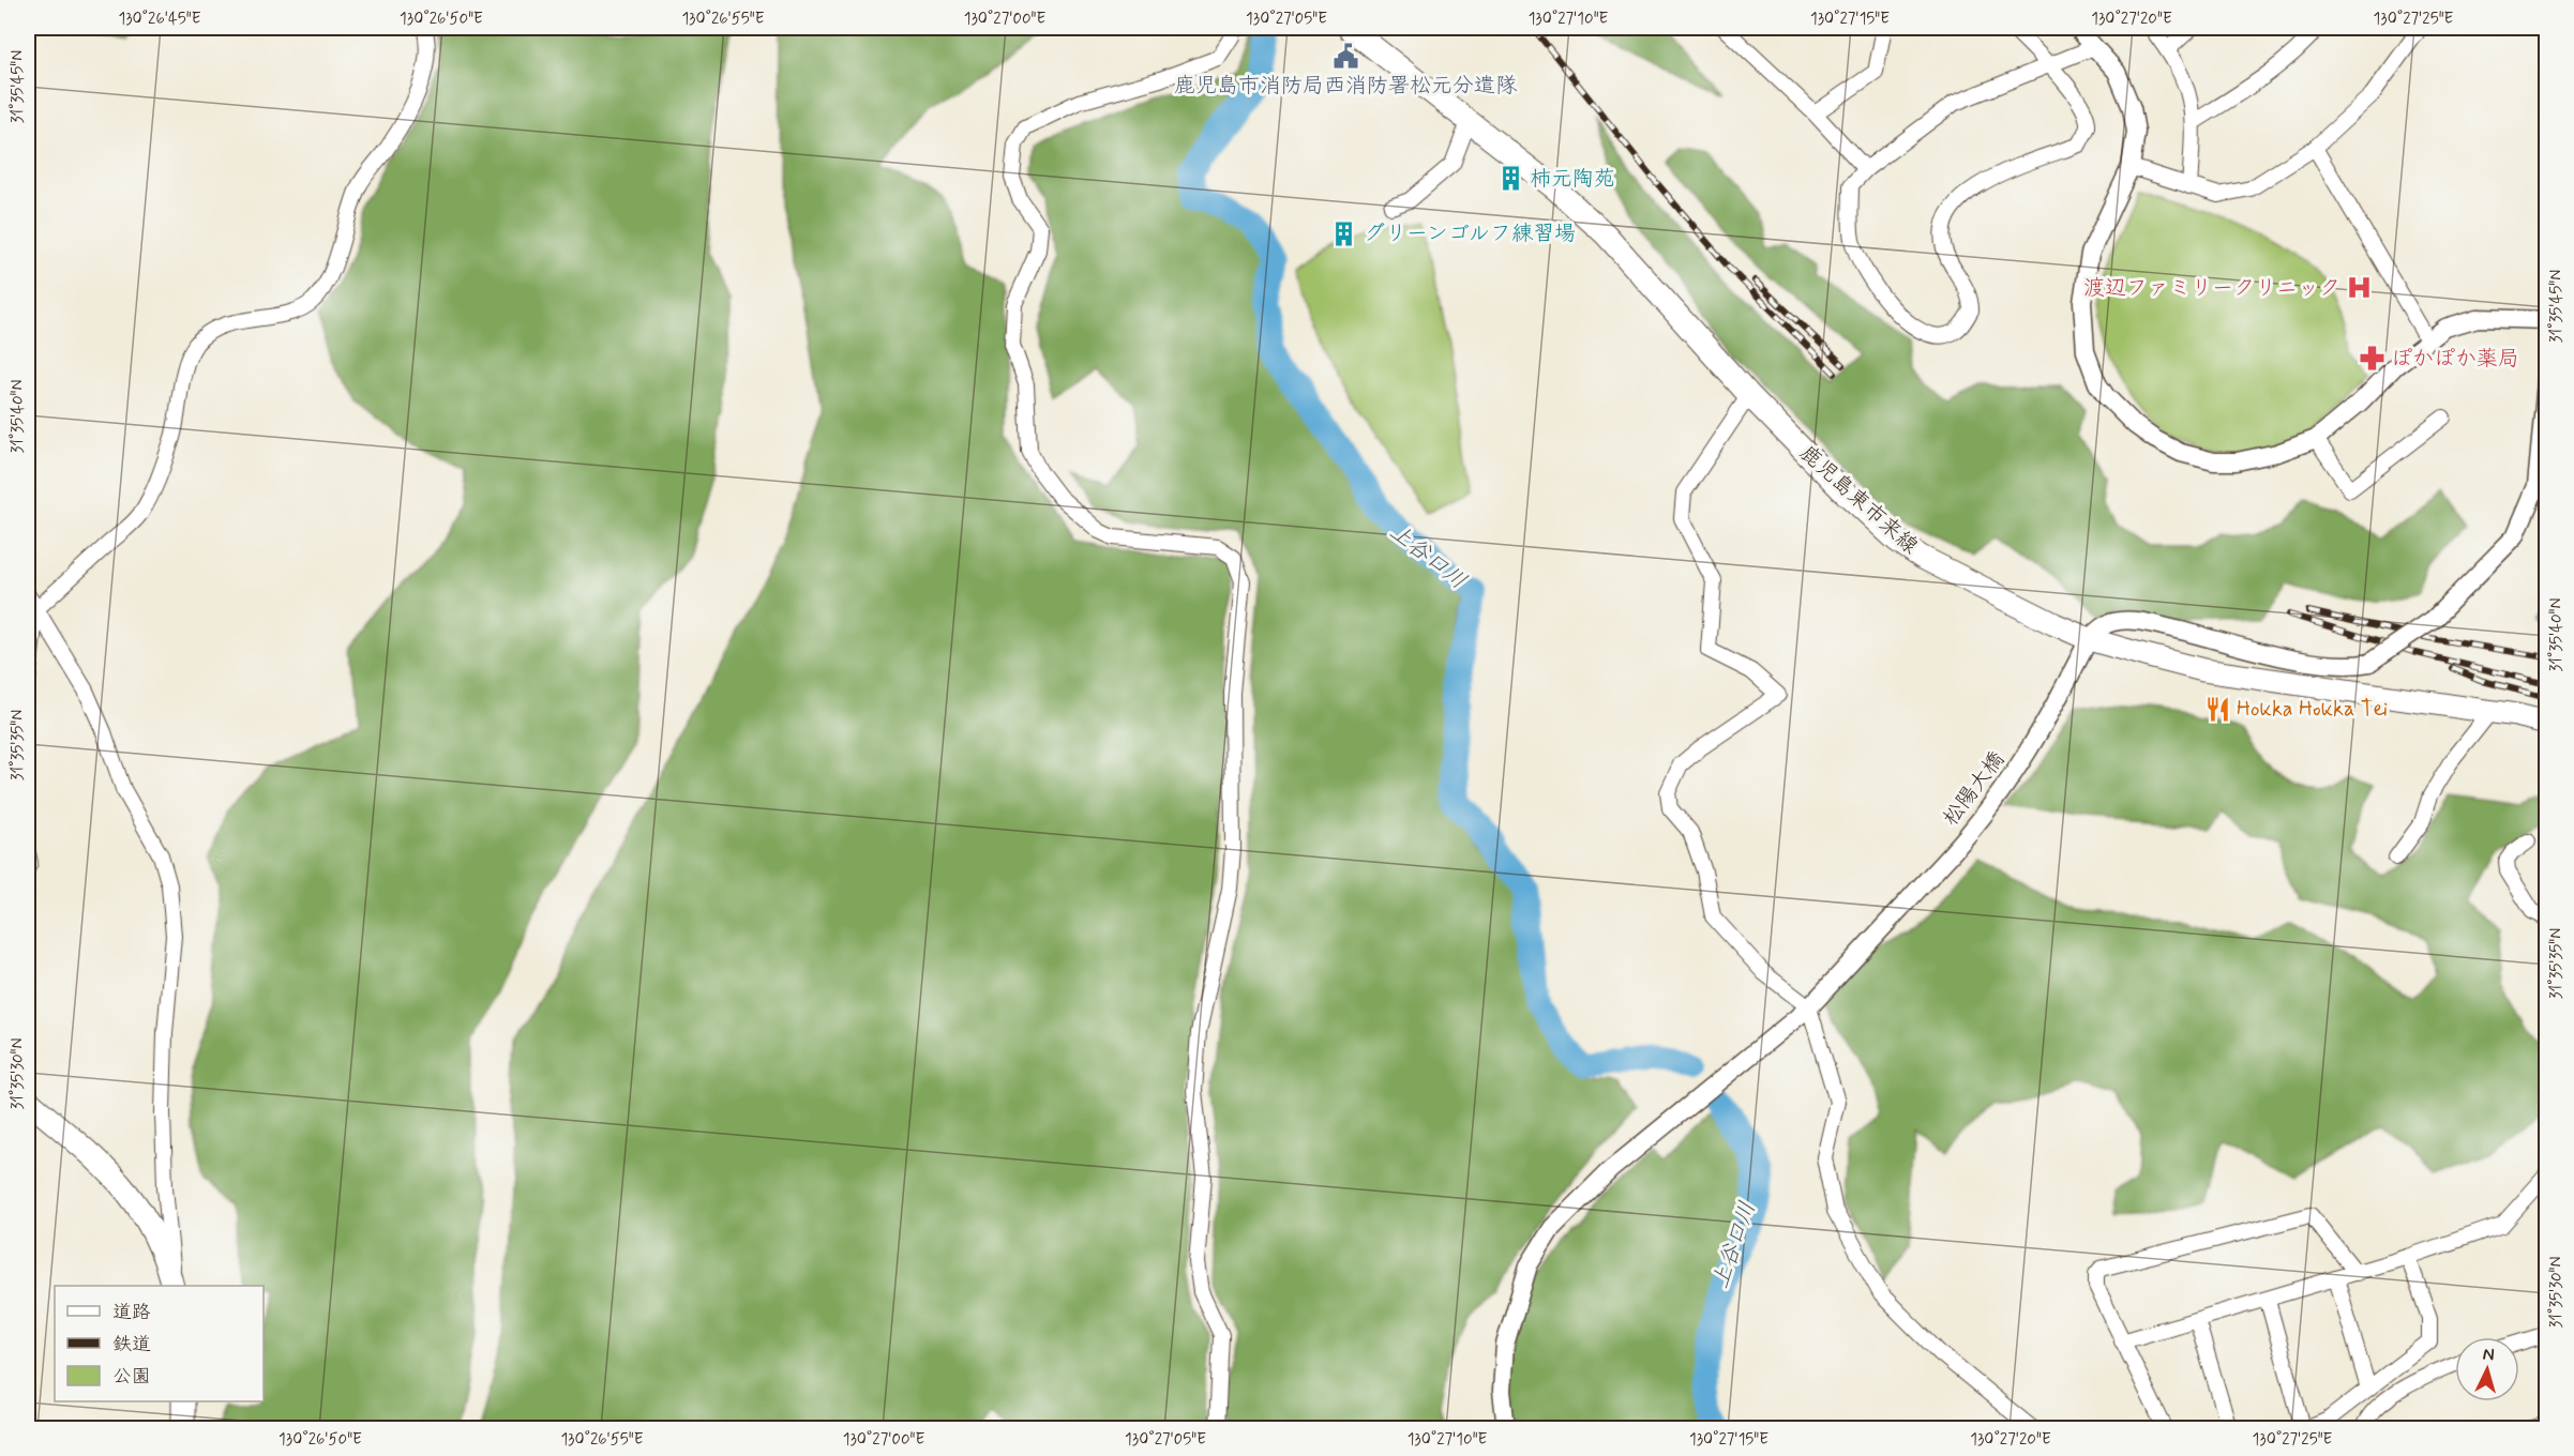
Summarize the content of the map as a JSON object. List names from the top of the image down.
{
  "streets": {
    "main road": ["鹿児島東市来線"],
    "street": ["松陽大橋"]
  },
  "crossings": [
    ["鹿児島東市来線", "松陽大橋"]
  ],
  "water": ["上谷口川"],
  "places": {
    "public building": ["鹿児島市消防局西消防署松元分遣隊"],
    "building": ["柿元陶苑", "グリーンゴルフ練習場"],
    "hospital": ["渡辺ファミリークリニック"],
    "pharmacy": ["ぽかぽか薬局"],
    "restaurant": ["Hokka Hokka Tei"]
  },
  "legend": ["道路", "鉄道", "公園"],
  "north": "top",
  "coordinates": [
    "130°26'45\"E",
    "130°26'50\"E",
    "130°26'55\"E",
    "130°27'00\"E",
    "130°27'05\"E",
    "130°27'10\"E",
    "130°27'15\"E",
    "130°27'20\"E",
    "130°27'25\"E",
    "31°35'45\"N",
    "31°35'40\"N",
    "31°35'35\"N",
    "31°35'30\"N"
  ]
}
